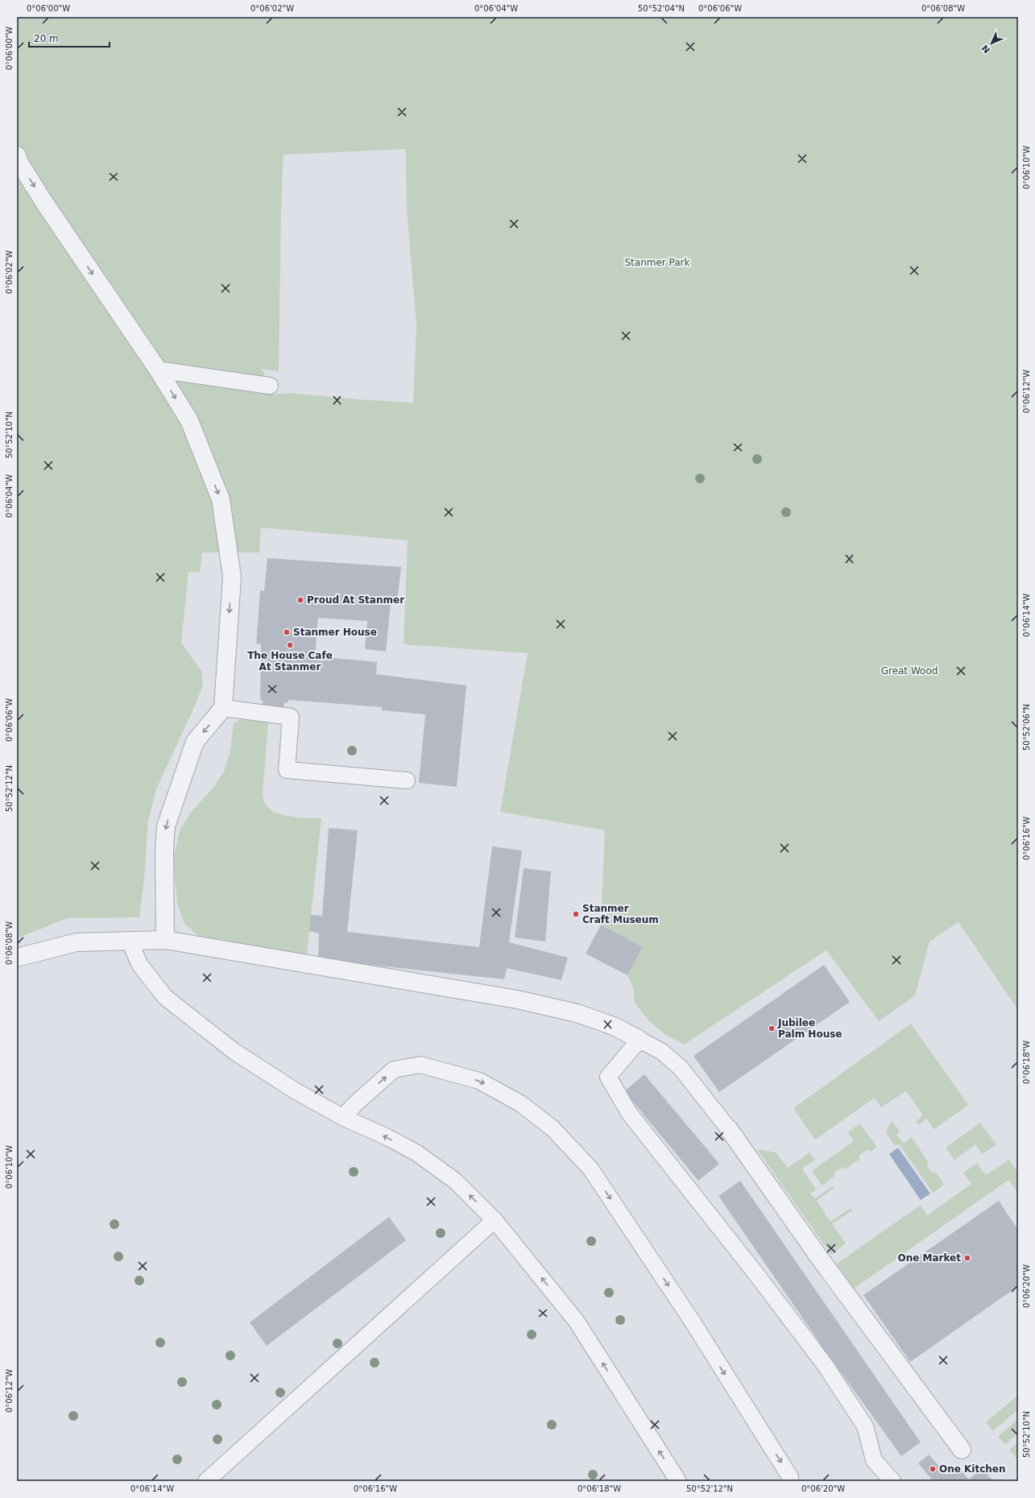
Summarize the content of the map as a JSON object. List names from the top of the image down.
{
  "parks": ["Stanmer Park", "Great Wood"],
  "places": [
    "Proud At Stanmer",
    "Stanmer House",
    "The House Cafe At Stanmer",
    "Stanmer Craft Museum",
    "Jubilee Palm House",
    "One Market",
    "One Kitchen"
  ],
  "scale_bar": "20 m",
  "north": "bottom left",
  "coordinates": [
    "0°06'00\"W",
    "0°06'02\"W",
    "0°06'04\"W",
    "50°52'04\"N",
    "0°06'06\"W",
    "0°06'08\"W",
    "0°06'10\"W",
    "0°06'12\"W",
    "50°52'10\"N",
    "0°06'14\"W",
    "50°52'06\"N",
    "50°52'12\"N",
    "0°06'16\"W",
    "0°06'18\"W",
    "0°06'20\"W"
  ]
}
